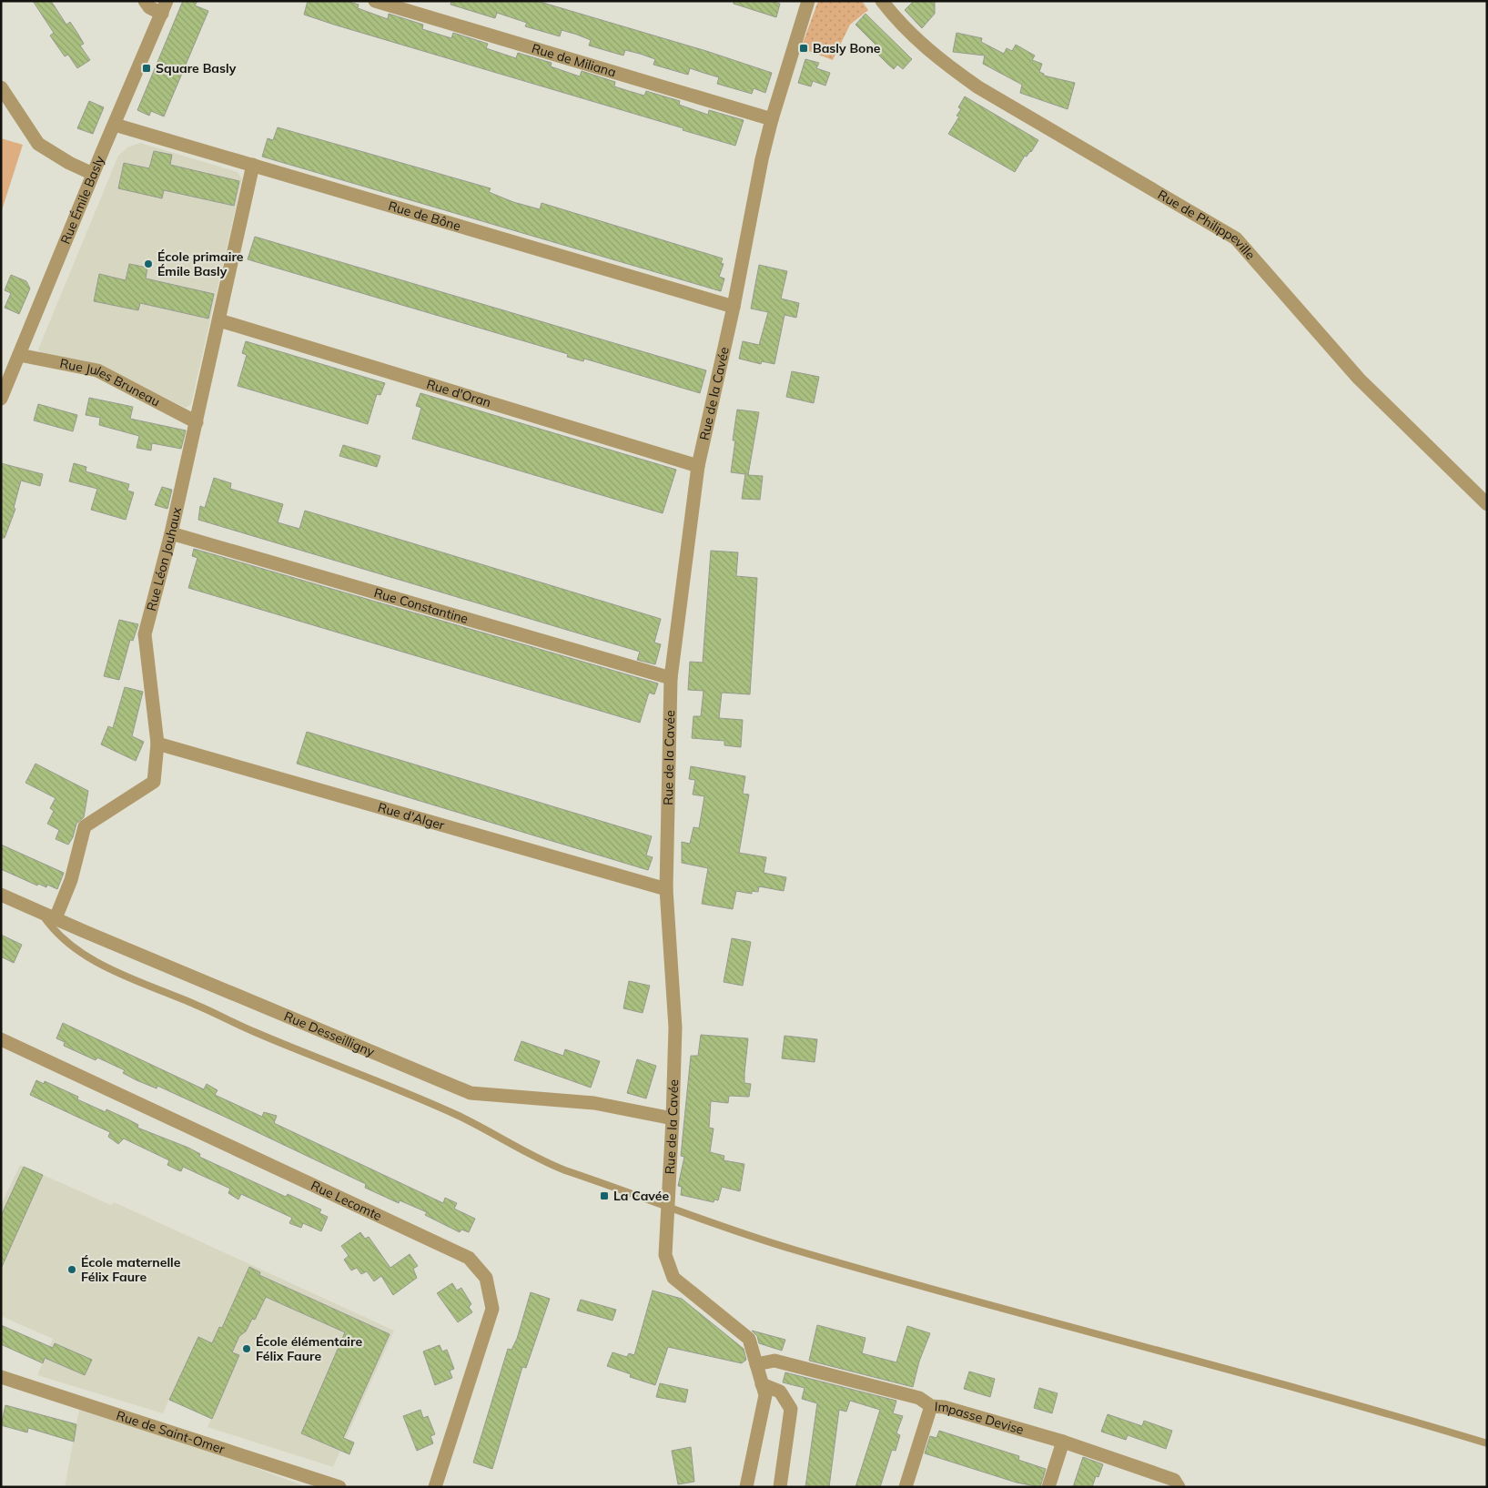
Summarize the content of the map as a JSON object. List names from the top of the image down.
{
  "streets": {
    "street": [
      "Rue de Miliana",
      "Rue Émile Basly",
      "Rue de Bône",
      "Rue de Philippeville",
      "Rue Jules Bruneau",
      "Rue de la Cavée",
      "Rue d'Oran",
      "Rue Léon Jouhaux",
      "Rue Constantine",
      "Rue d'Alger",
      "Rue Desseilligny",
      "Rue Lecomte",
      "Impasse Devise",
      "Rue de Saint-Omer"
    ]
  },
  "crossings": [
    ["Rue de Miliana", "Rue de la Cavée"],
    ["Rue Émile Basly", "Rue de Bône"],
    ["Rue Émile Basly", "Rue Jules Bruneau"],
    ["Rue de Bône", "Rue de la Cavée"],
    ["Rue de Bône", "Rue Léon Jouhaux"],
    ["Rue Jules Bruneau", "Rue Léon Jouhaux"],
    ["Rue de la Cavée", "Rue d'Oran"],
    ["Rue de la Cavée", "Rue Constantine"],
    ["Rue de la Cavée", "Rue d'Alger"],
    ["Rue de la Cavée", "Rue Desseilligny"],
    ["Rue de la Cavée", "Impasse Devise"],
    ["Rue d'Oran", "Rue Léon Jouhaux"],
    ["Rue Léon Jouhaux", "Rue Constantine"],
    ["Rue Léon Jouhaux", "Rue d'Alger"],
    ["Rue Léon Jouhaux", "Rue Desseilligny"]
  ],
  "places": {
    "transit": ["Basly Bone", "Square Basly", "La Cavée"],
    "other": ["École primaire Émile Basly", "École maternelle Félix Faure", "École élémentaire Félix Faure"]
  }
}
